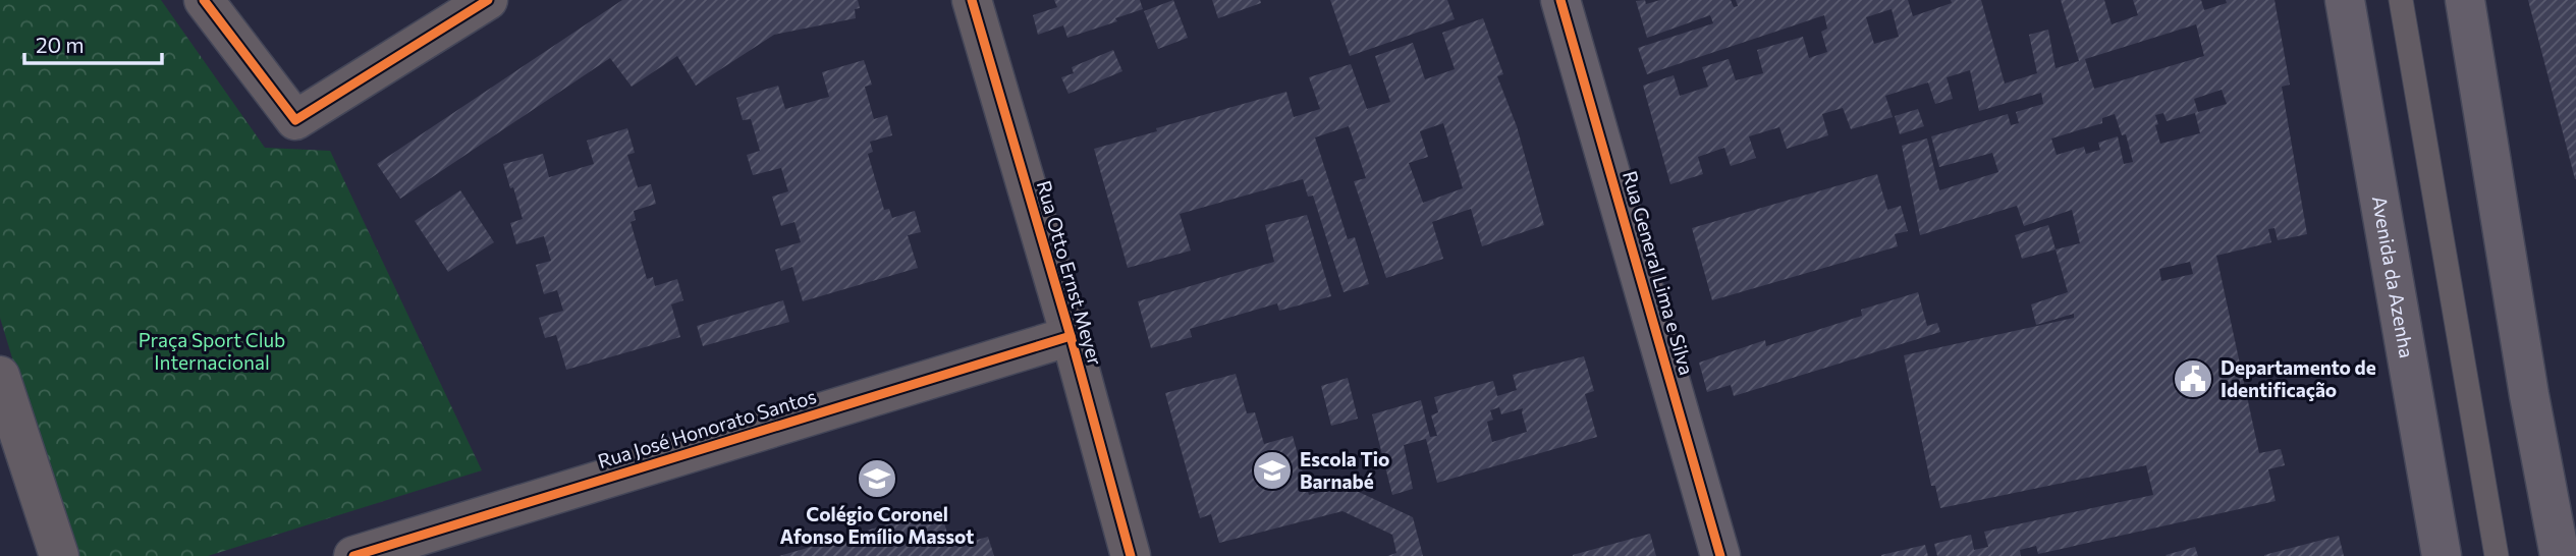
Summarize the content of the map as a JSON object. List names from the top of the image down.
{
  "streets": {
    "main road": ["Avenida da Azenha"],
    "street": ["Rua Otto Ernst Meyer", "Rua General Lima e Silva", "Rua José Honorato Santos"]
  },
  "crossings": [
    ["Rua Otto Ernst Meyer", "Rua José Honorato Santos"]
  ],
  "parks": ["Praça Sport Club Internacional"],
  "places": {
    "public building": ["Departamento de Identificação"],
    "school or university": ["Escola Tio Barnabé", "Colégio Coronel Afonso Emílio Massot"]
  },
  "scale_bar": "20 m"
}
